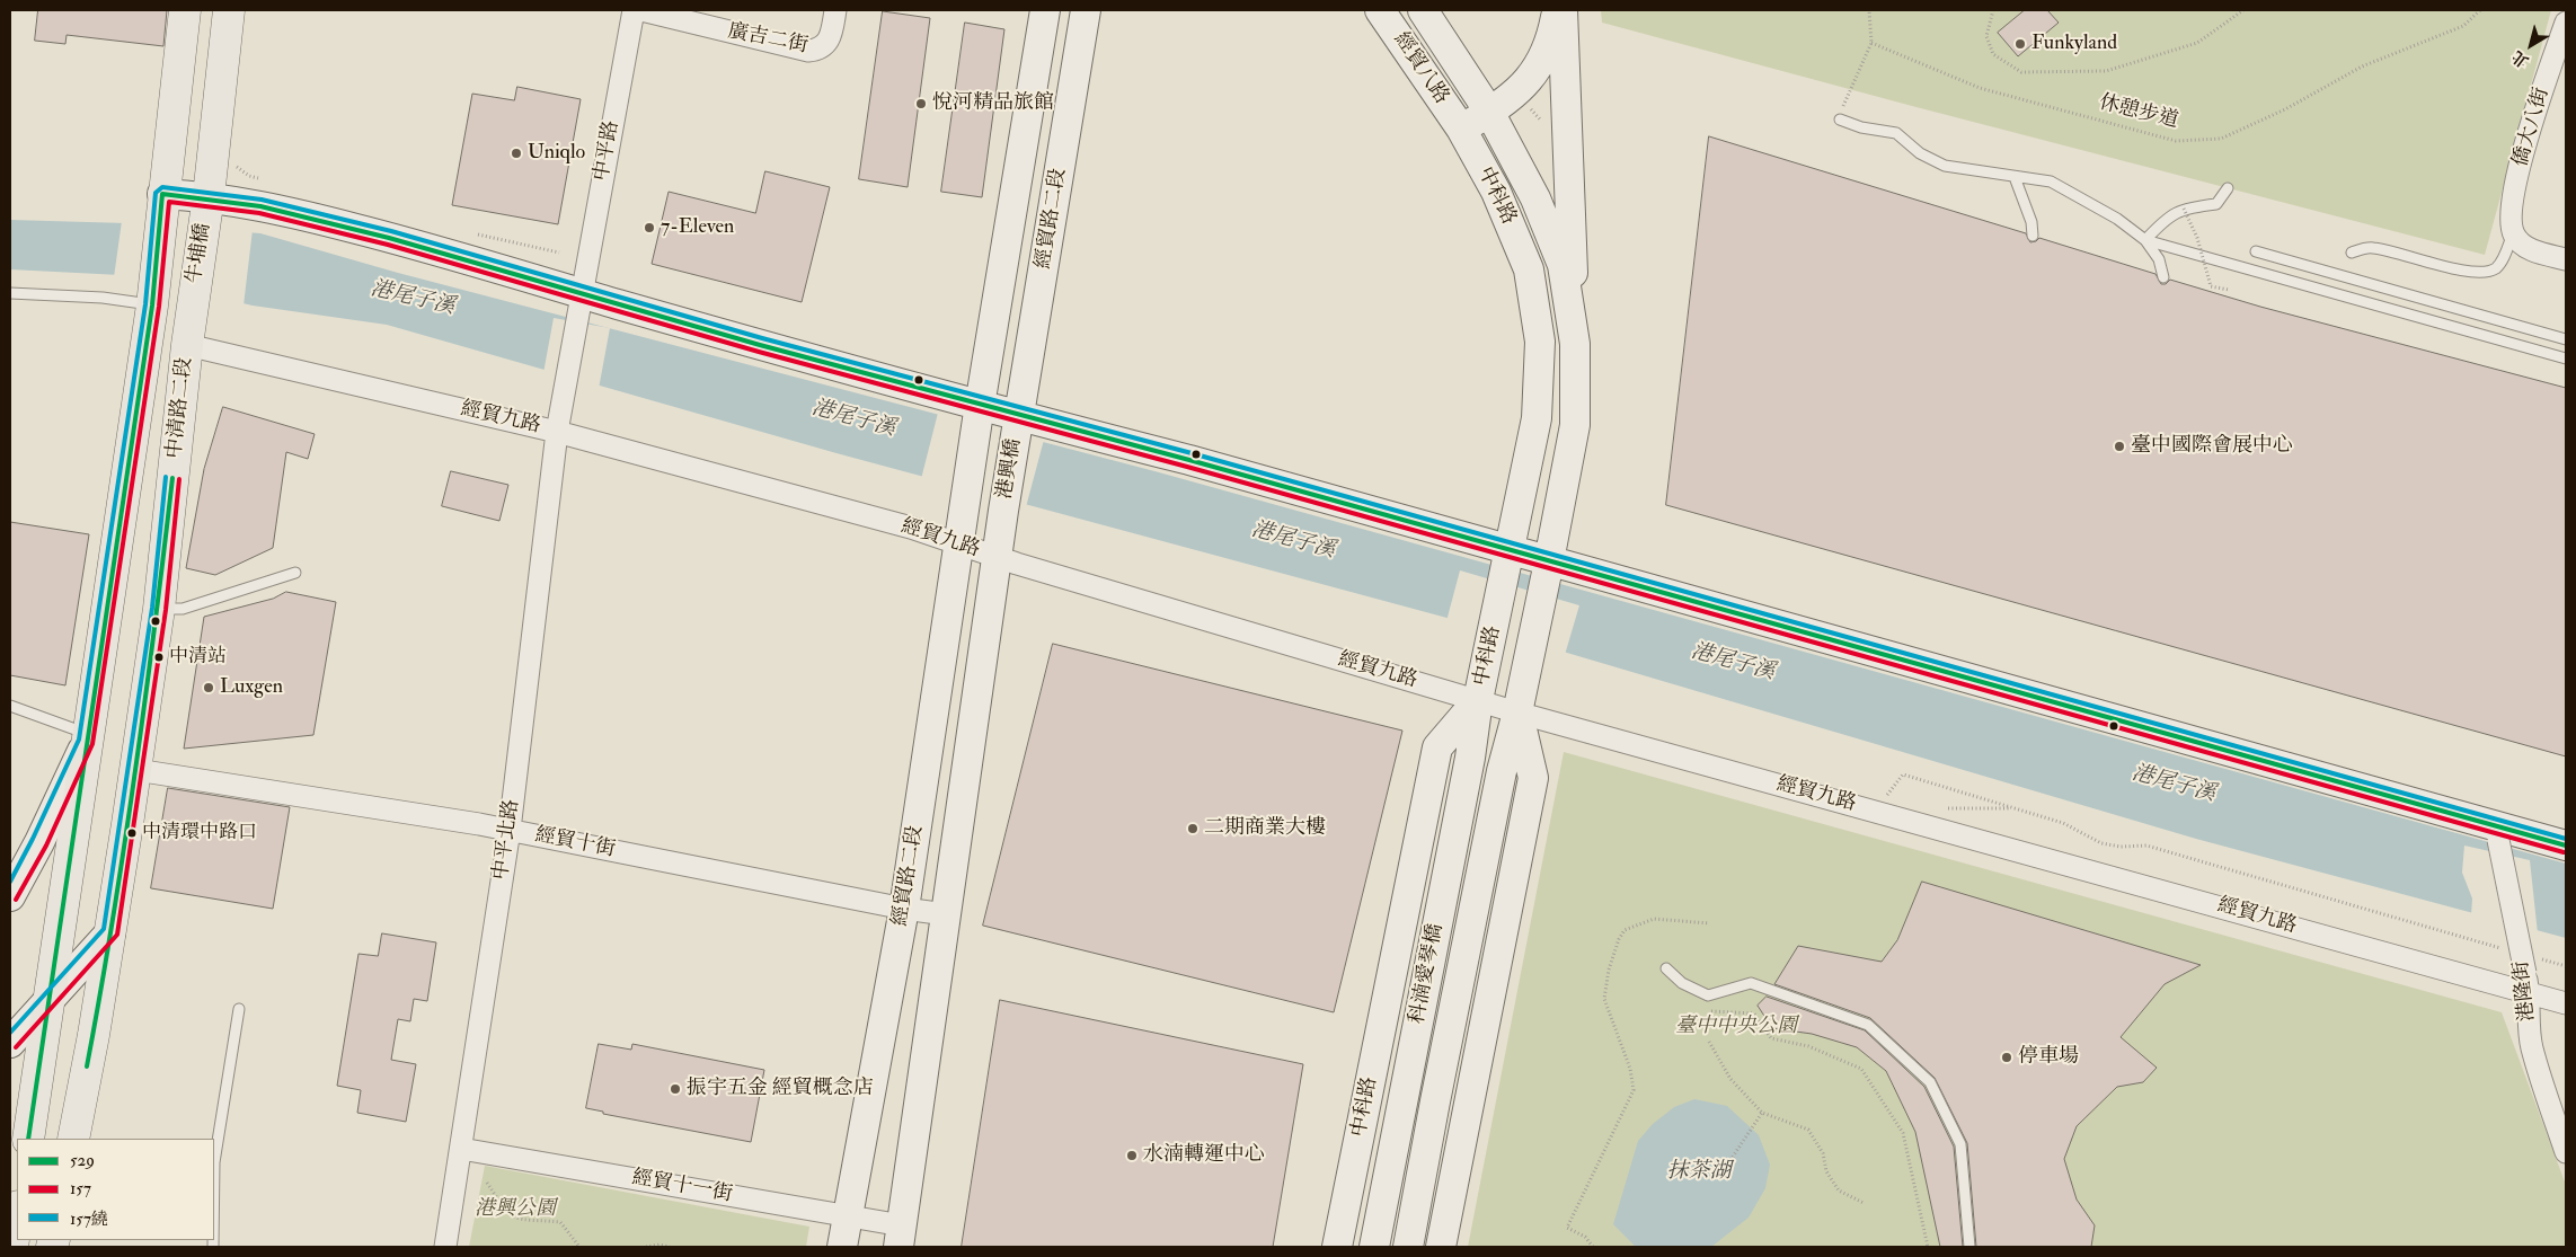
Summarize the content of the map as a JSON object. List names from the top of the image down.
{
  "streets": {
    "main road": ["牛埔橋", "中清路二段"],
    "street": [
      "廣吉二街",
      "經貿八路",
      "僑大八街",
      "中平路",
      "中科路",
      "經貿路二段",
      "經貿九路",
      "港興橋",
      "中平北路",
      "經貿十街",
      "科湳愛琴橋",
      "港隆街",
      "經貿十一街"
    ],
    "path": ["休憩步道"]
  },
  "crossings": [
    ["經貿八路", "中科路"],
    ["中平路", "中平北路"],
    ["中科路", "經貿九路"],
    ["中科路", "科湳愛琴橋"],
    ["經貿路二段", "經貿九路"],
    ["經貿路二段", "港興橋"],
    ["經貿路二段", "經貿十街"],
    ["經貿路二段", "經貿十一街"],
    ["牛埔橋", "中清路二段"],
    ["中清路二段", "經貿九路"],
    ["中清路二段", "經貿十街"],
    ["經貿九路", "港興橋"],
    ["經貿九路", "中平北路"],
    ["經貿九路", "科湳愛琴橋"],
    ["經貿九路", "港隆街"],
    ["中平北路", "經貿十街"],
    ["中平北路", "經貿十一街"]
  ],
  "water": ["港尾子溪", "抹茶湖"],
  "parks": ["臺中中央公園", "港興公園"],
  "places": [
    "Funkyland",
    "悅河精品旅館",
    "Uniqlo",
    "7-Eleven",
    "臺中國際會展中心",
    "中清站",
    "Luxgen",
    "二期商業大樓",
    "中清環中路口",
    "停車場",
    "振宇五金 經貿概念店",
    "水湳轉運中心"
  ],
  "lines": ["transit line 157繞", "transit line 529", "transit line 157"],
  "legend": ["529", "157", "157繞"],
  "north": "bottom left"
}
